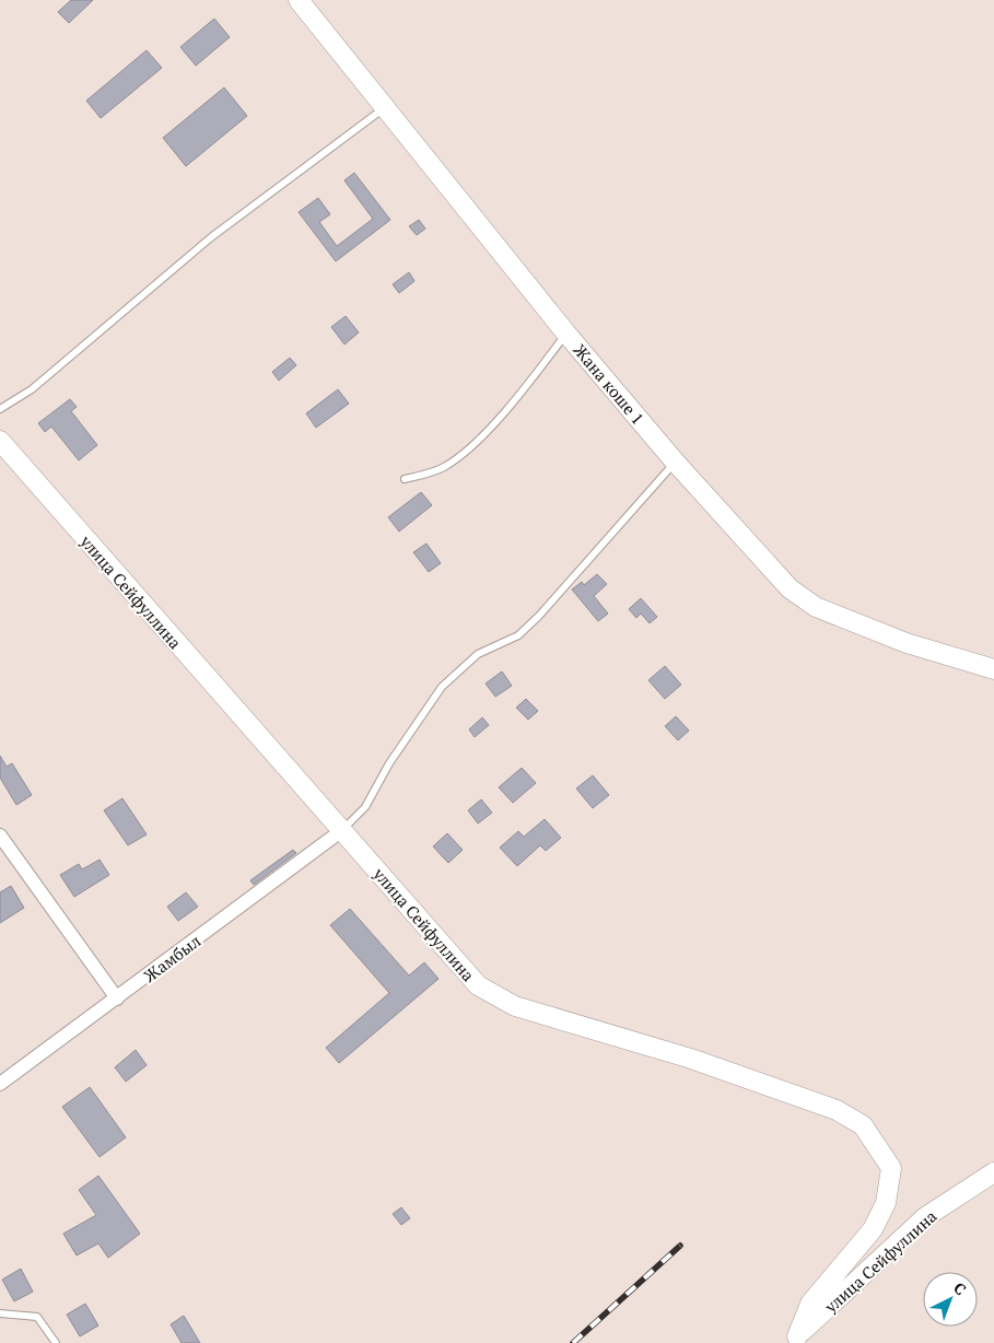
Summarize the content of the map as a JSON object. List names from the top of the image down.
{
  "streets": {
    "street": ["Жана коше 1", "улица Сейфуллина", "Жамбыл"]
  },
  "crossings": [
    ["улица Сейфуллина", "Жамбыл"]
  ],
  "north": "top right"
}
